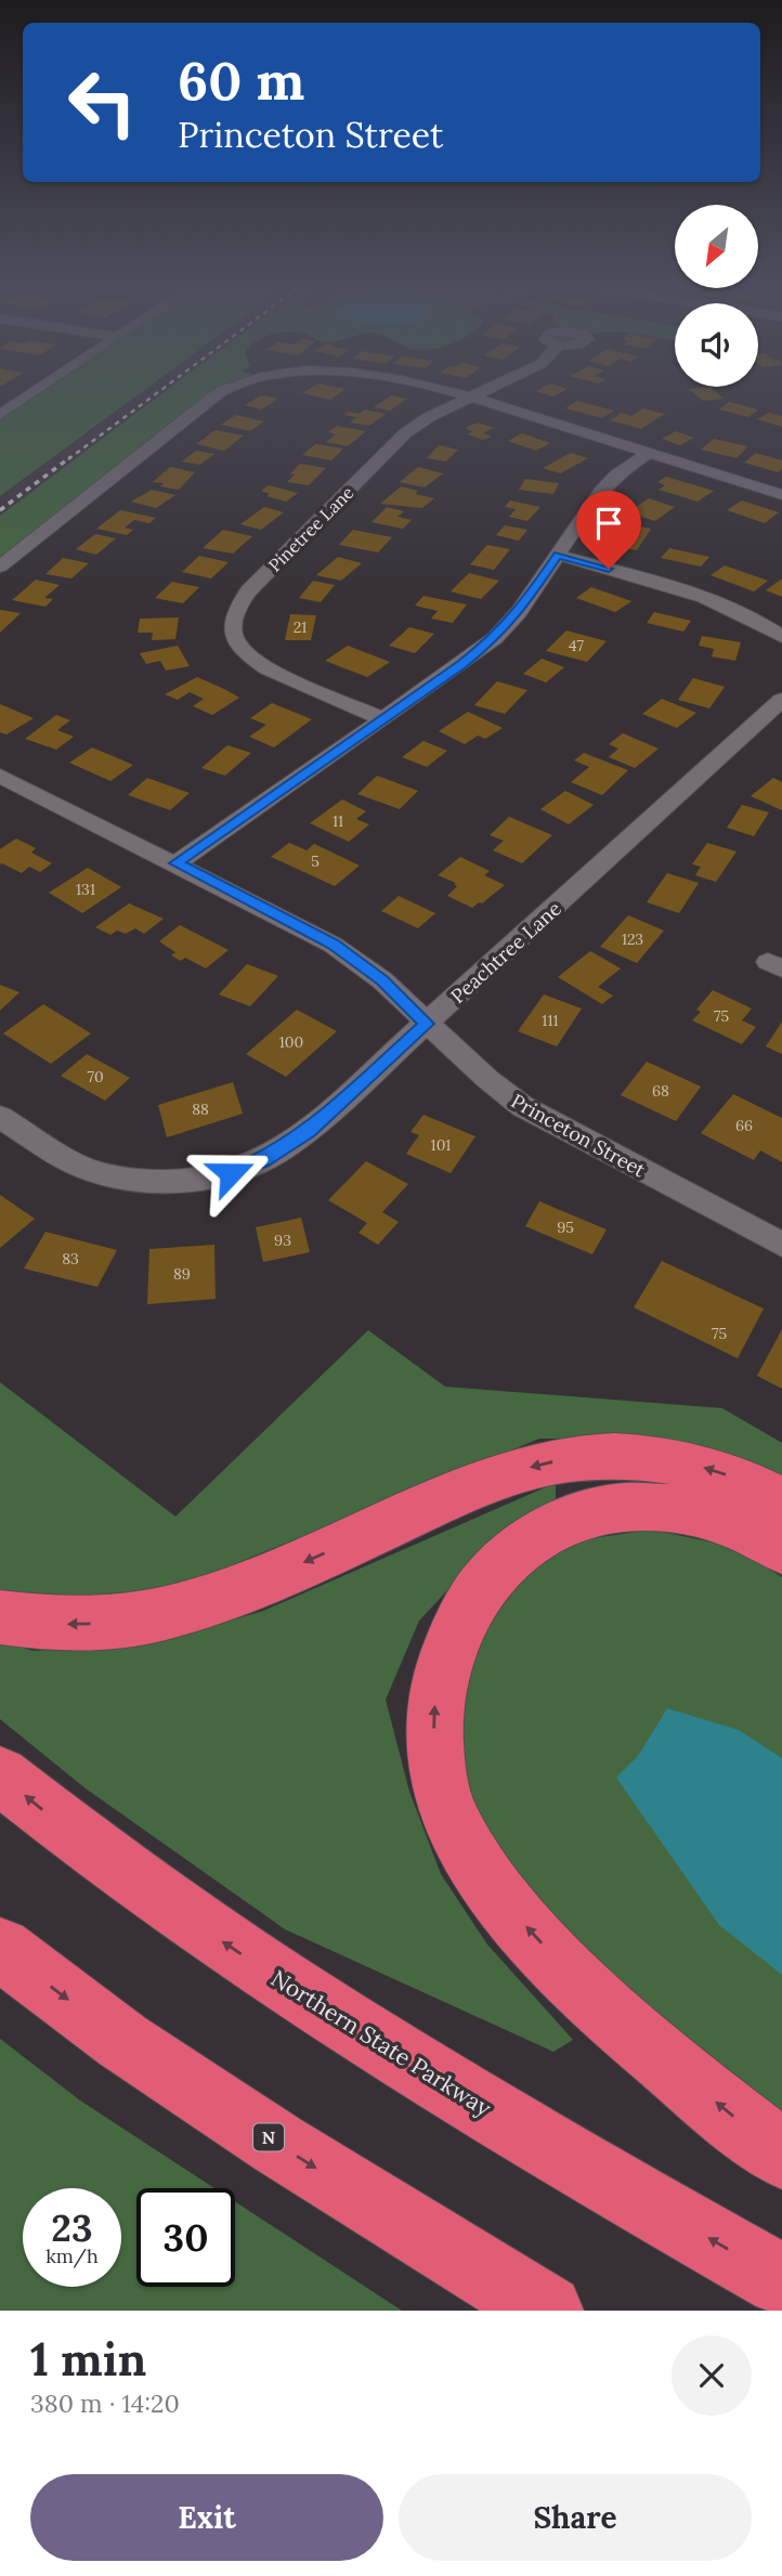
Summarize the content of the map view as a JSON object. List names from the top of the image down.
{
  "streets": {
    "highway": ["Northern State Parkway", "N"],
    "street": ["Pinetree Lane", "Peachtree Lane", "Princeton Street"]
  },
  "crossings": [
    ["Peachtree Lane", "Princeton Street"]
  ],
  "house_numbers": [
    "21",
    "47",
    "11",
    "5",
    "131",
    "123",
    "75",
    "111",
    "100",
    "70",
    "68",
    "88",
    "66",
    "101",
    "95",
    "93",
    "83",
    "89",
    "75"
  ],
  "north": "bottom left",
  "page": {
    "turn": ["60 m", "Princeton Street"],
    "speed": "23 km/h",
    "limit": "30",
    "heading": ["1 min", "380 m · 14:20"],
    "buttons": ["Exit", "Share"]
  }
}
